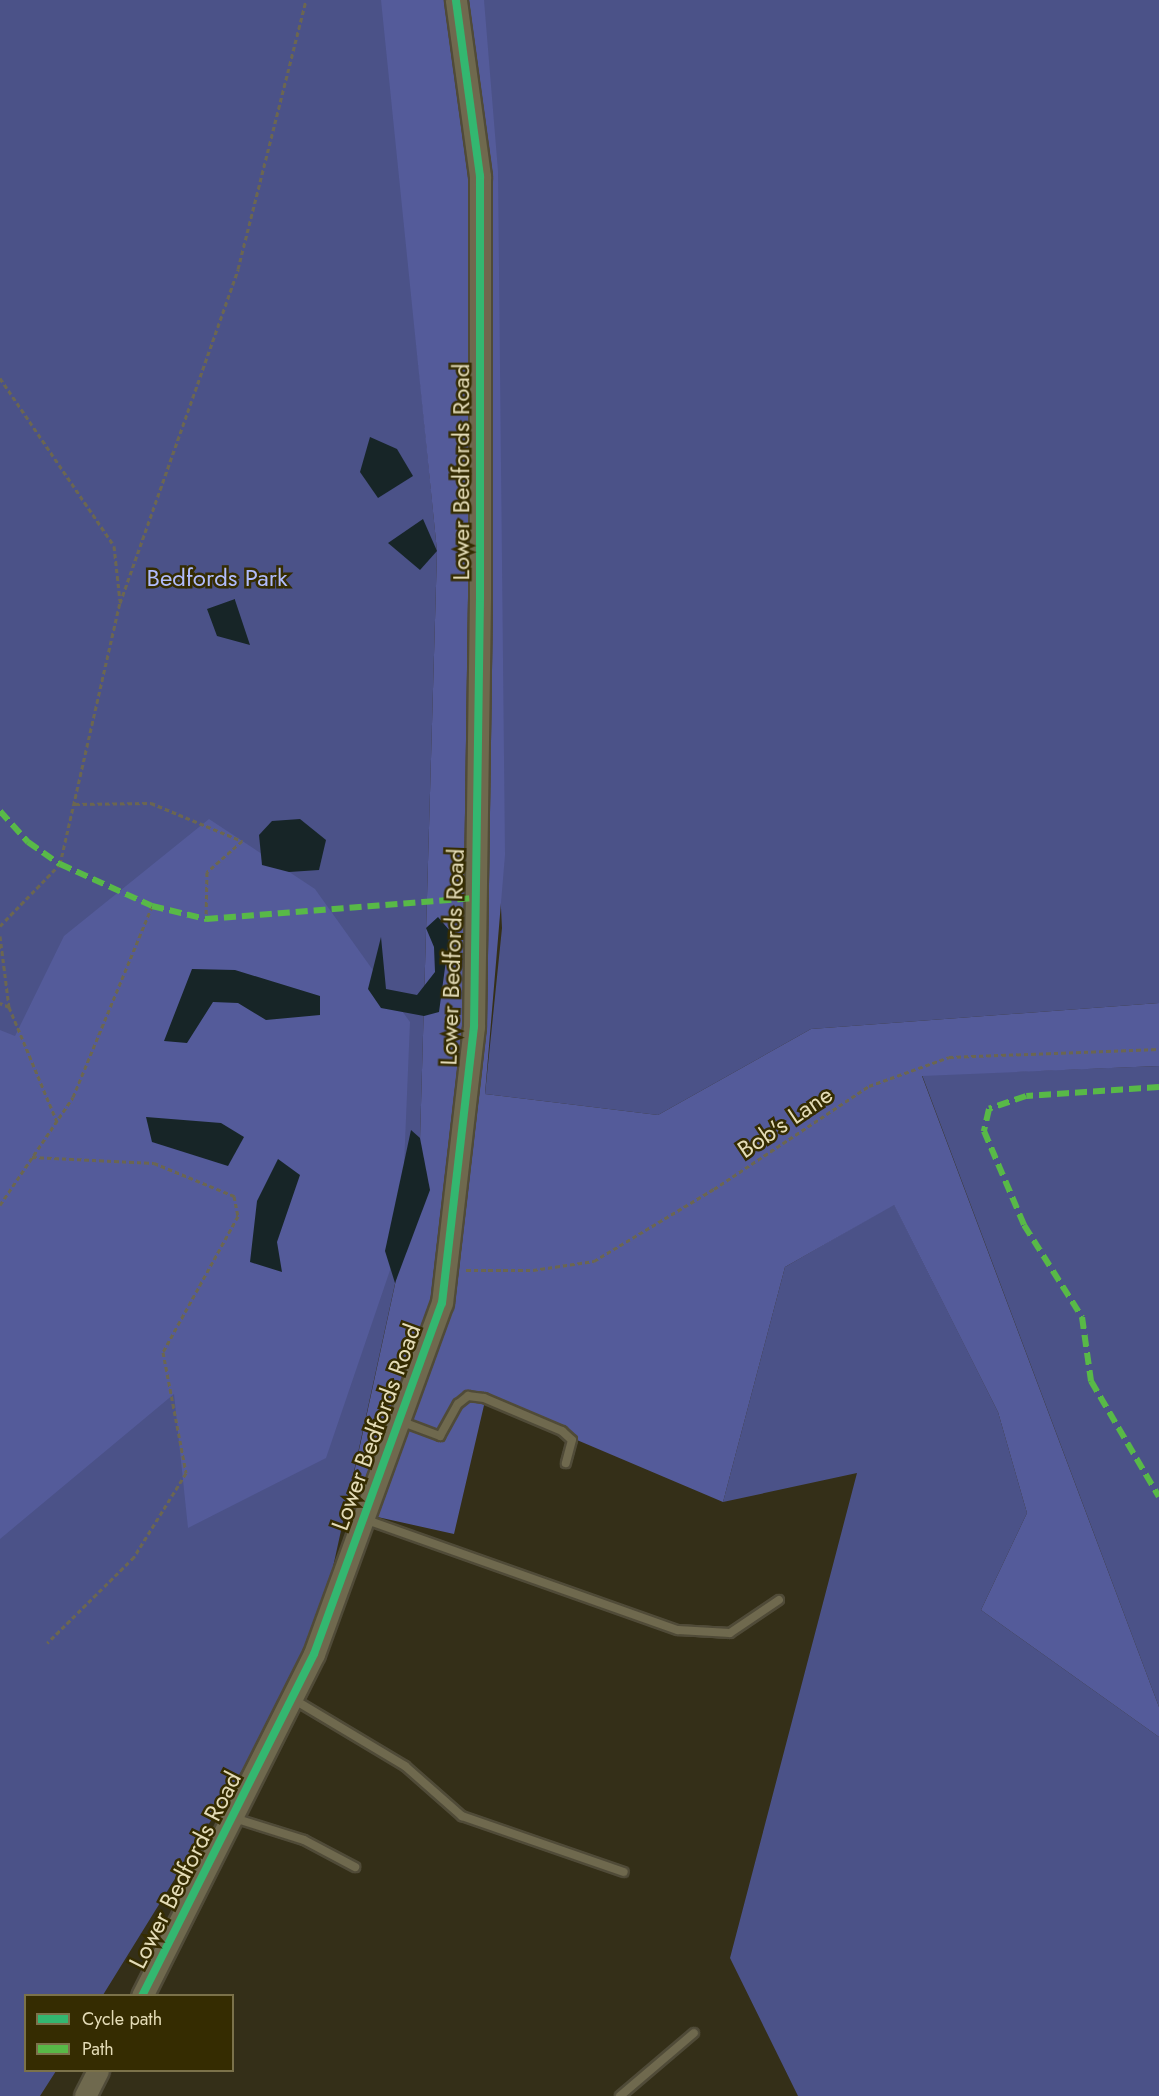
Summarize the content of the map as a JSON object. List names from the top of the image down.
{
  "streets": {
    "street": ["Lower Bedfords Road"],
    "path": ["Bob's Lane"]
  },
  "crossings": [
    ["Lower Bedfords Road", "Bob's Lane"]
  ],
  "parks": ["Bedfords Park"],
  "legend": ["Cycle path", "Path"]
}
